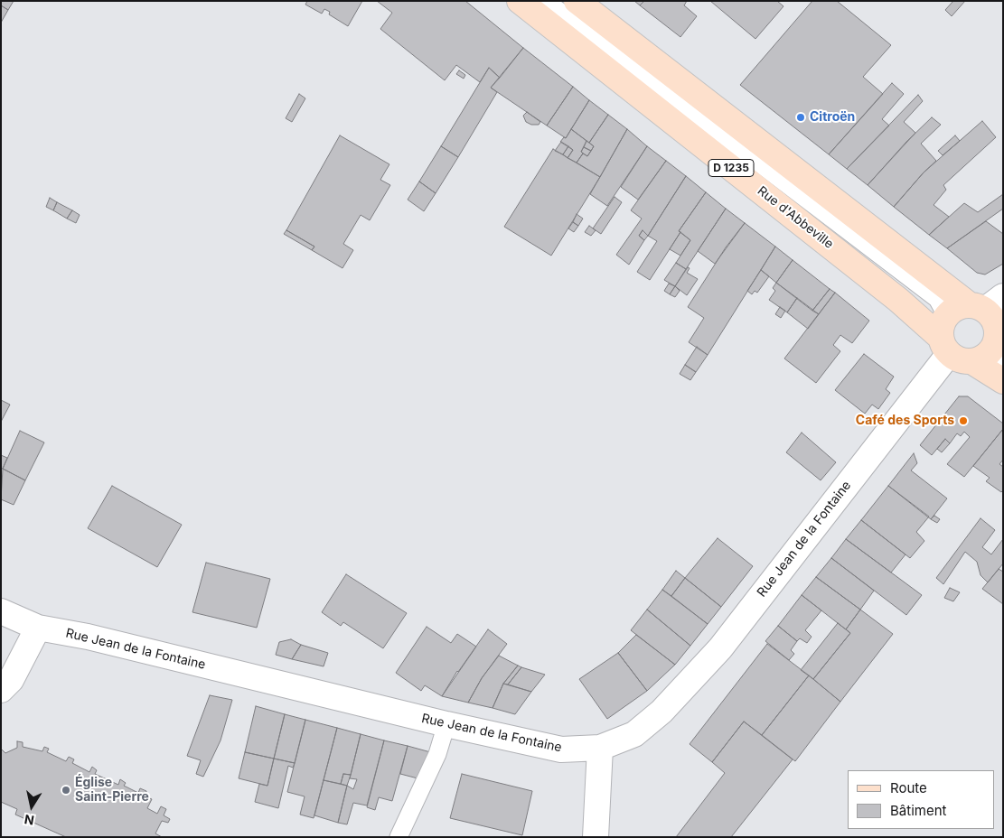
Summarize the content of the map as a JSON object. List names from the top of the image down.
{
  "streets": {
    "main road": ["D 1235", "Rue d'Abbeville"],
    "street": ["Rue Jean de la Fontaine"]
  },
  "crossings": [
    ["D 1235", "Rue d'Abbeville"],
    ["D 1235", "Rue Jean de la Fontaine"],
    ["Rue d'Abbeville", "Rue Jean de la Fontaine"]
  ],
  "places": ["Citroën", "Café des Sports", "Église Saint-Pierre"],
  "legend": ["Route", "Bâtiment"],
  "north": "bottom"
}
